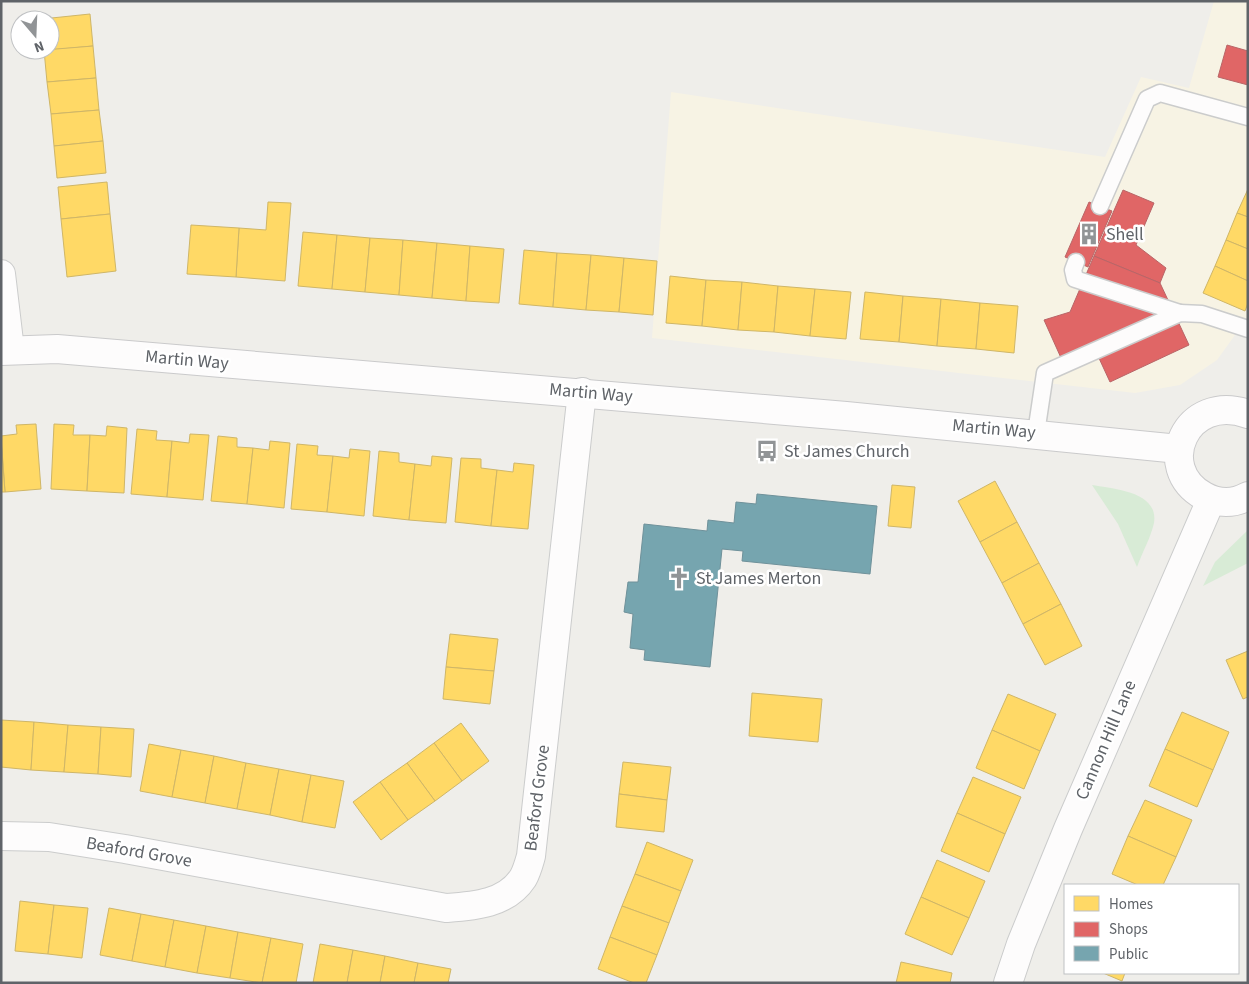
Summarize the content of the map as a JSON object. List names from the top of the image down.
{
  "streets": {
    "street": ["Martin Way", "Cannon Hill Lane", "Beaford Grove"]
  },
  "crossings": [
    ["Martin Way", "Beaford Grove"]
  ],
  "places": {
    "building": ["Shell"],
    "bus stop": ["St James Church"],
    "church": ["St James Merton"]
  },
  "legend": ["Homes", "Shops", "Public"],
  "north": "bottom"
}
